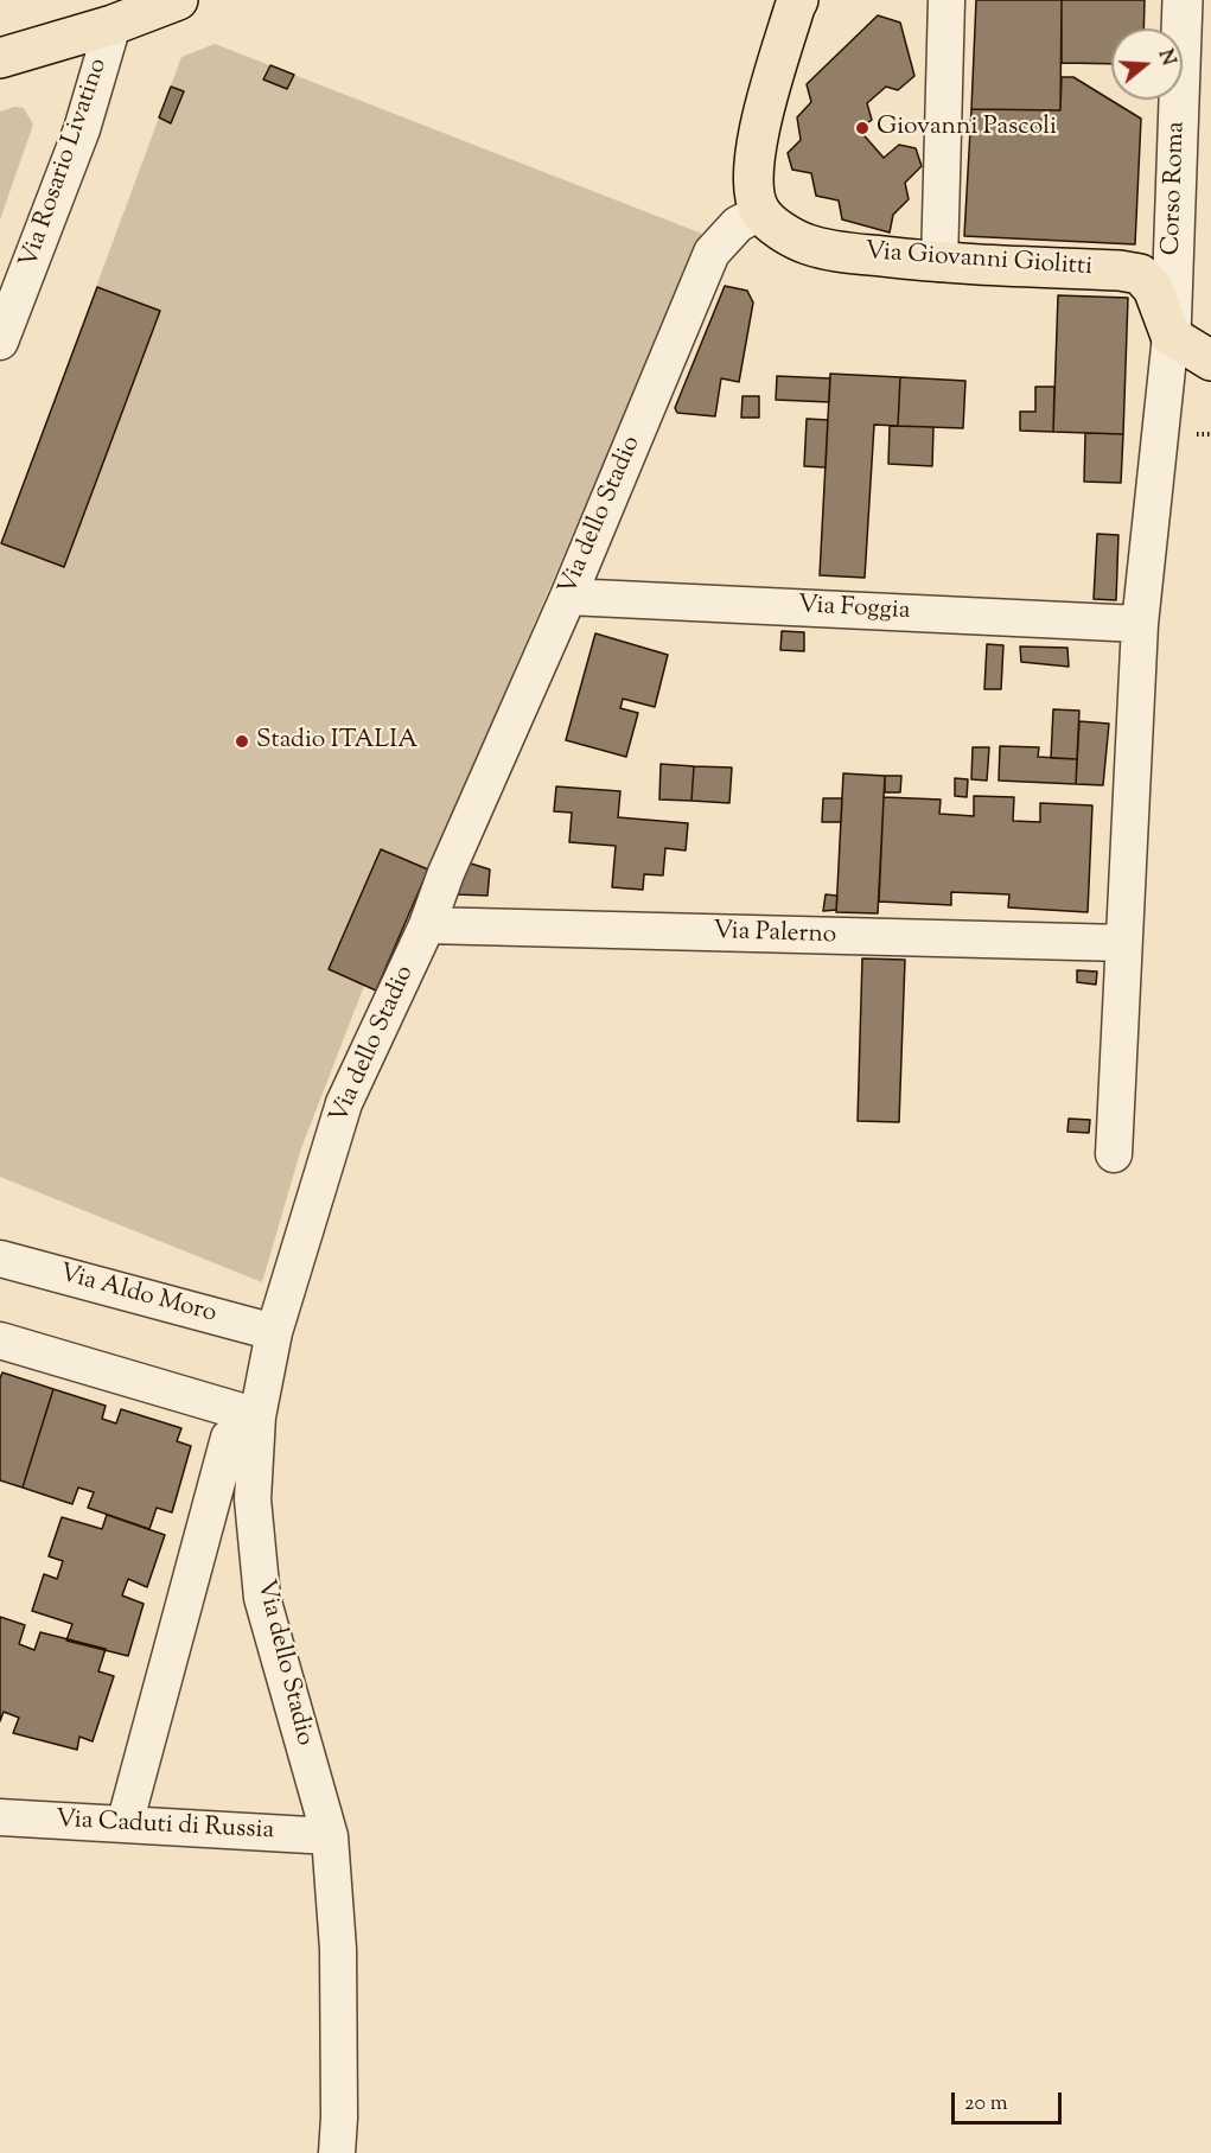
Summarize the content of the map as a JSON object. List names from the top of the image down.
{
  "streets": {
    "main road": ["Via Giovanni Giolitti"],
    "street": [
      "Via Rosario Livatino",
      "Corso Roma",
      "Via dello Stadio",
      "Via Foggia",
      "Via Palerno",
      "Via Aldo Moro",
      "Via Caduti di Russia"
    ]
  },
  "crossings": [
    ["Corso Roma", "Via Giovanni Giolitti"],
    ["Via Giovanni Giolitti", "Via dello Stadio"],
    ["Via dello Stadio", "Via Foggia"],
    ["Via dello Stadio", "Via Palerno"],
    ["Via dello Stadio", "Via Aldo Moro"],
    ["Via dello Stadio", "Via Caduti di Russia"]
  ],
  "places": ["Giovanni Pascoli", "Stadio ITALIA"],
  "scale_bar": "20 m",
  "north": "right"
}
